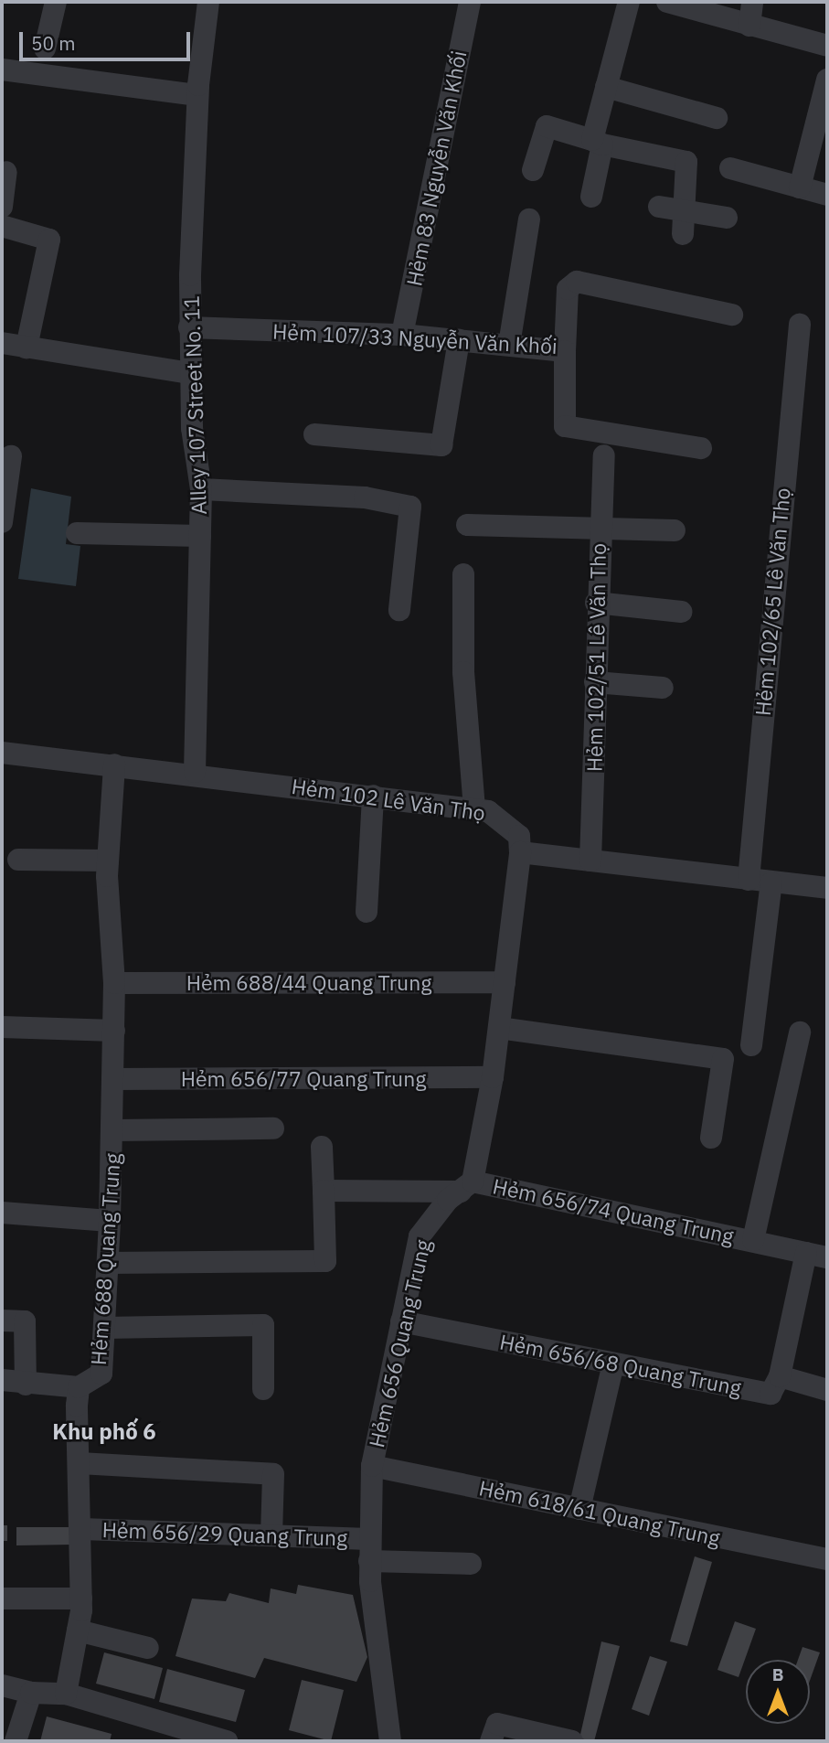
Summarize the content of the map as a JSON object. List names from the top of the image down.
{
  "streets": {
    "street": [
      "Hẻm 83 Nguyễn Văn Khối",
      "Hẻm 107/33 Nguyễn Văn Khối",
      "Alley 107 Street No. 11",
      "Hẻm 102/65 Lê Văn Thọ",
      "Hẻm 102/51 Lê Văn Thọ",
      "Hẻm 102 Lê Văn Thọ",
      "Hẻm 688/44 Quang Trung",
      "Hẻm 656/77 Quang Trung",
      "Hẻm 656/74 Quang Trung",
      "Hẻm 688 Quang Trung",
      "Hẻm 656 Quang Trung",
      "Hẻm 656/68 Quang Trung",
      "Hẻm 618/61 Quang Trung",
      "Hẻm 656/29 Quang Trung"
    ]
  },
  "crossings": [
    ["Hẻm 83 Nguyễn Văn Khối", "Hẻm 107/33 Nguyễn Văn Khối"],
    ["Hẻm 107/33 Nguyễn Văn Khối", "Alley 107 Street No. 11"],
    ["Alley 107 Street No. 11", "Hẻm 102 Lê Văn Thọ"],
    ["Hẻm 102 Lê Văn Thọ", "Hẻm 688 Quang Trung"],
    ["Hẻm 688/44 Quang Trung", "Hẻm 688 Quang Trung"],
    ["Hẻm 656/77 Quang Trung", "Hẻm 688 Quang Trung"],
    ["Hẻm 656/74 Quang Trung", "Hẻm 656 Quang Trung"],
    ["Hẻm 688 Quang Trung", "Hẻm 656/29 Quang Trung"],
    ["Hẻm 656 Quang Trung", "Hẻm 656/68 Quang Trung"],
    ["Hẻm 656 Quang Trung", "Hẻm 618/61 Quang Trung"],
    ["Hẻm 656 Quang Trung", "Hẻm 656/29 Quang Trung"]
  ],
  "districts": ["Khu phố 6"],
  "scale_bar": "50 m",
  "north": "top"
}
